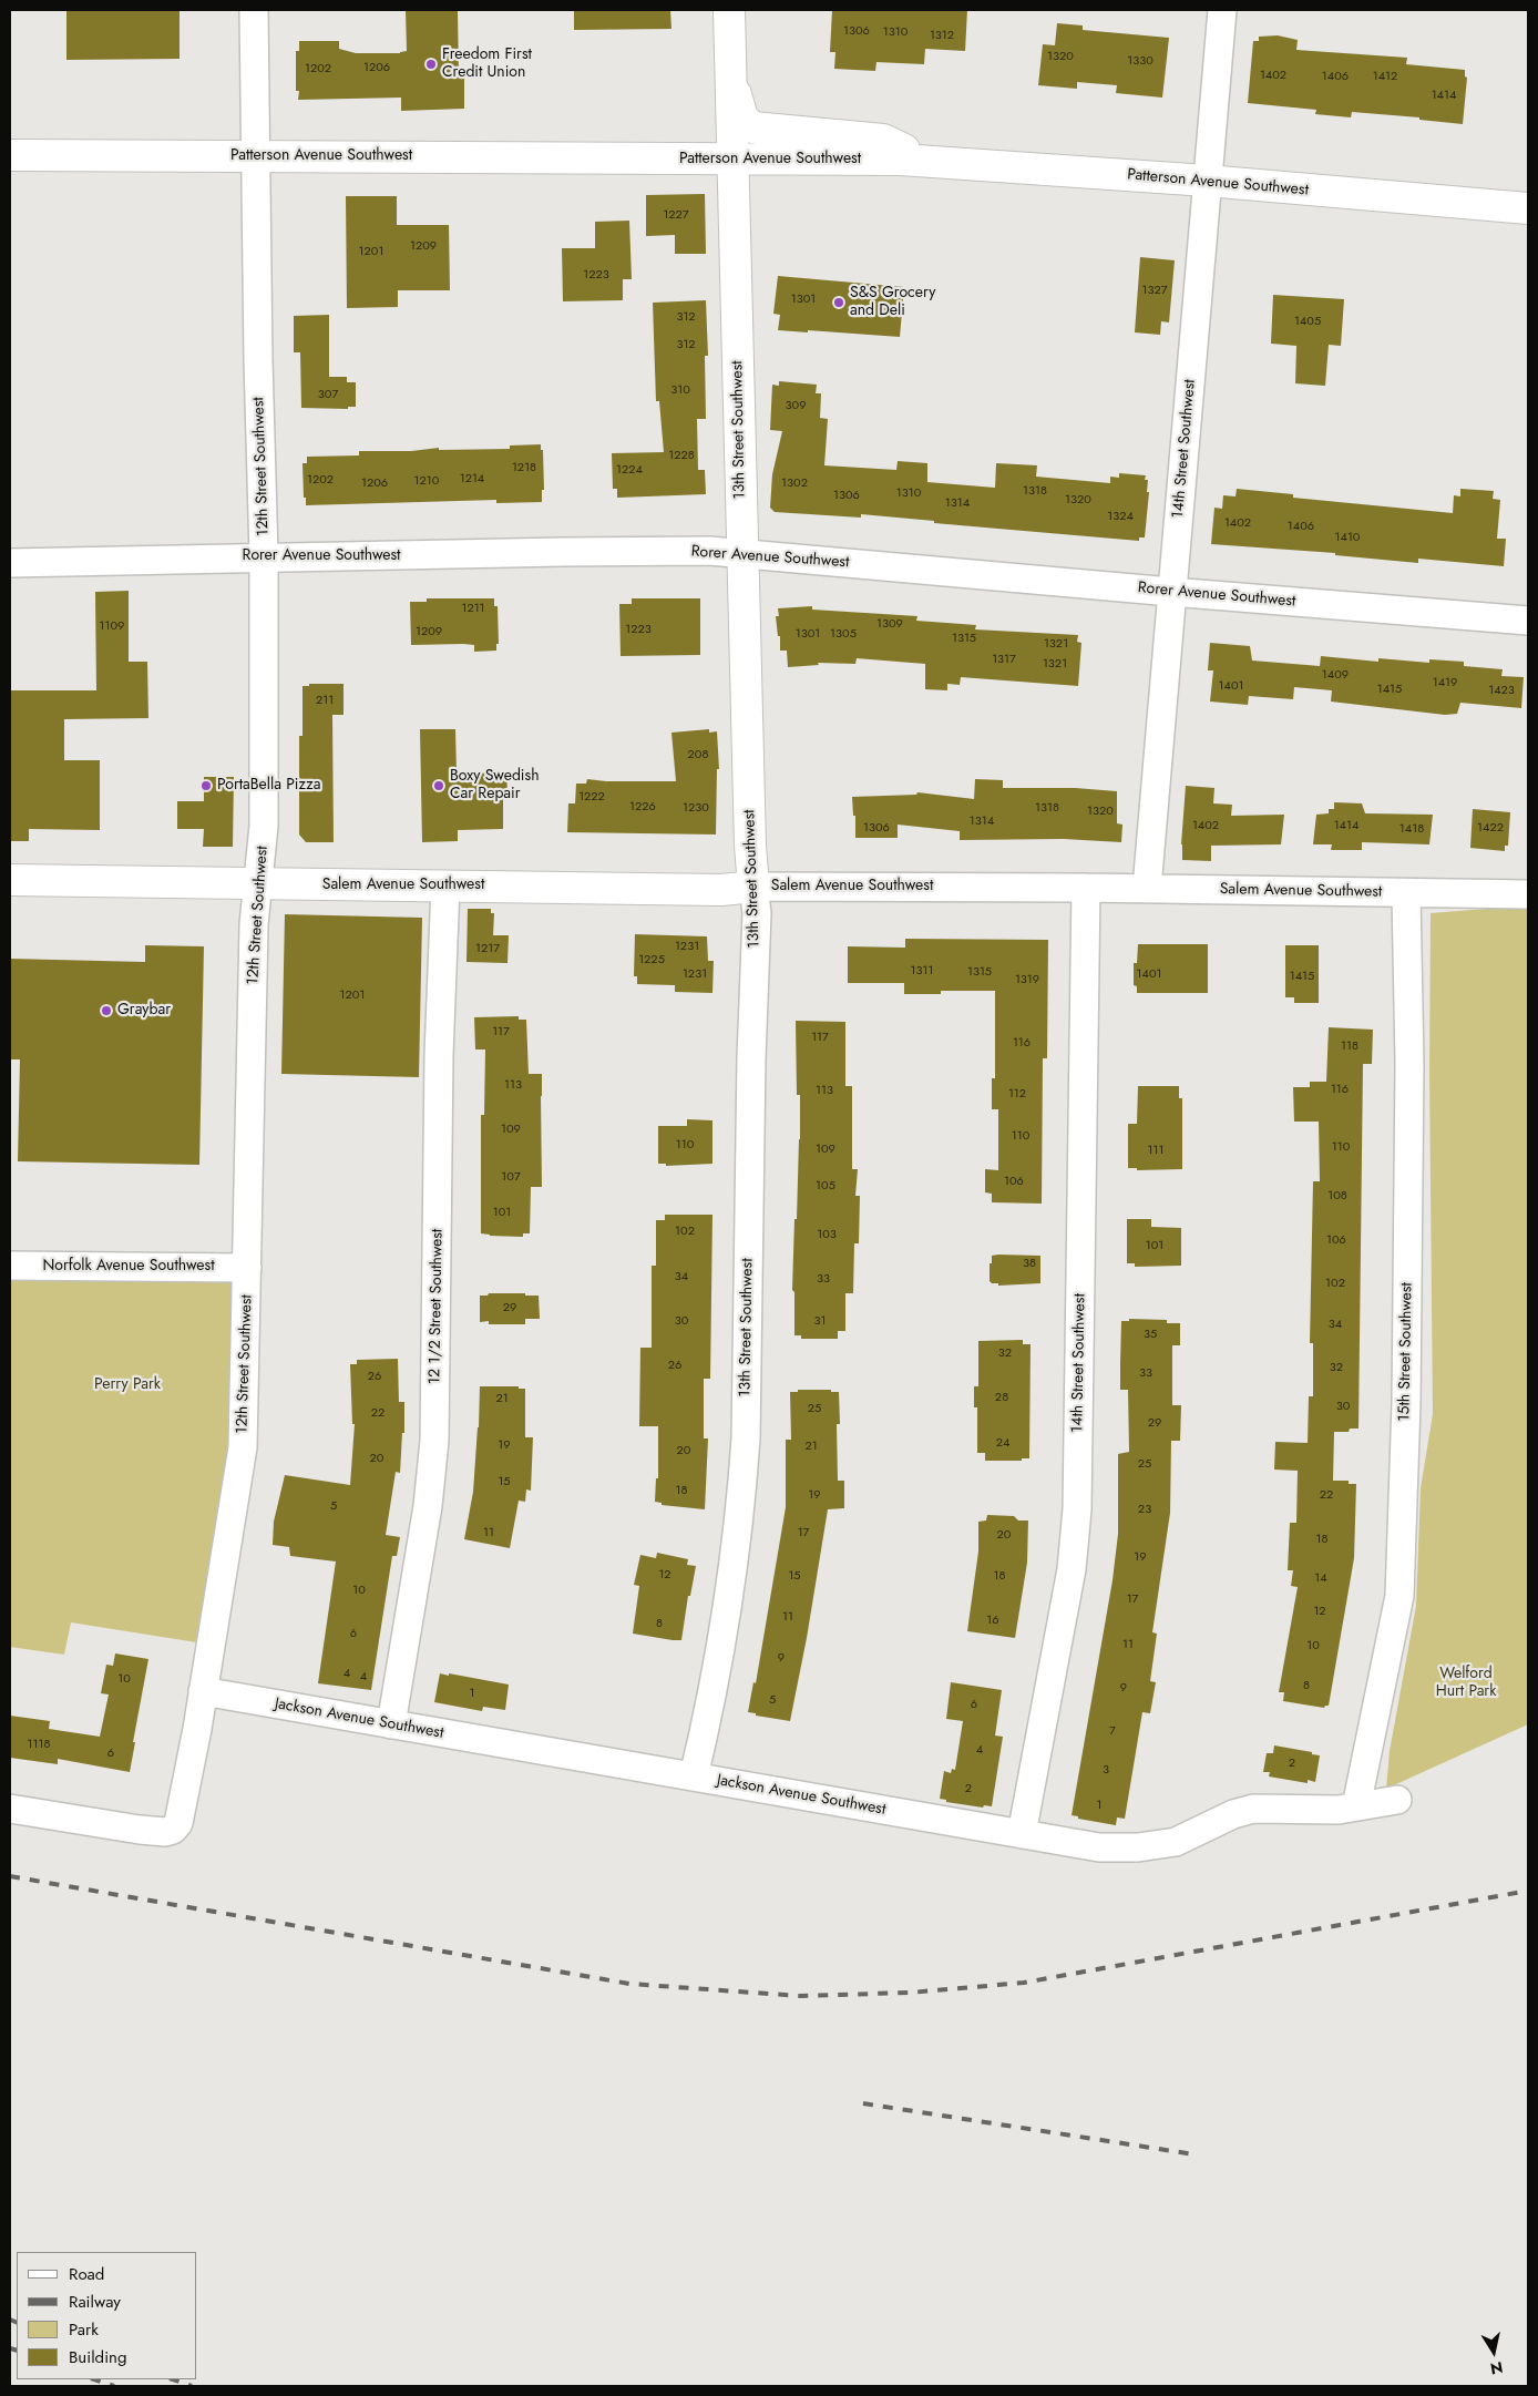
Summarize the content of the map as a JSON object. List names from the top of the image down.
{
  "streets": {
    "main road": ["Patterson Avenue Southwest", "13th Street Southwest", "Salem Avenue Southwest"],
    "street": [
      "14th Street Southwest",
      "12th Street Southwest",
      "Rorer Avenue Southwest",
      "Norfolk Avenue Southwest",
      "12 1/2 Street Southwest",
      "15th Street Southwest",
      "Jackson Avenue Southwest"
    ]
  },
  "crossings": [
    ["Patterson Avenue Southwest", "13th Street Southwest"],
    ["Patterson Avenue Southwest", "14th Street Southwest"],
    ["Patterson Avenue Southwest", "12th Street Southwest"],
    ["13th Street Southwest", "Rorer Avenue Southwest"],
    ["13th Street Southwest", "Salem Avenue Southwest"],
    ["13th Street Southwest", "Jackson Avenue Southwest"],
    ["14th Street Southwest", "Rorer Avenue Southwest"],
    ["14th Street Southwest", "Salem Avenue Southwest"],
    ["14th Street Southwest", "Jackson Avenue Southwest"],
    ["12th Street Southwest", "Rorer Avenue Southwest"],
    ["12th Street Southwest", "Salem Avenue Southwest"],
    ["12th Street Southwest", "Norfolk Avenue Southwest"],
    ["12th Street Southwest", "Jackson Avenue Southwest"],
    ["Salem Avenue Southwest", "12 1/2 Street Southwest"],
    ["Salem Avenue Southwest", "15th Street Southwest"],
    ["12 1/2 Street Southwest", "Jackson Avenue Southwest"],
    ["15th Street Southwest", "Jackson Avenue Southwest"]
  ],
  "parks": ["Perry Park", "Welford Hurt Park"],
  "places": [
    "Freedom First Credit Union",
    "S&S Grocery and Deli",
    "PortaBella Pizza",
    "Boxy Swedish Car Repair",
    "Graybar"
  ],
  "house_numbers": [
    "1306",
    "1310",
    "1312",
    "1320",
    "1330",
    "1206",
    "1202",
    "1402",
    "1406",
    "1412",
    "1414",
    "1227",
    "1209",
    "1201",
    "1223",
    "1327",
    "1301",
    "312",
    "1405",
    "312",
    "310",
    "307",
    "309",
    "1228",
    "1218",
    "1224",
    "1214",
    "1202",
    "1210",
    "1206",
    "1302",
    "1318",
    "1310",
    "1306",
    "1320",
    "1314",
    "1324",
    "1402",
    "1406",
    "1410",
    "1211",
    "1309",
    "1109",
    "1223",
    "1209",
    "1301",
    "1305",
    "1315",
    "1321",
    "1317",
    "1321",
    "1409",
    "1419",
    "1401",
    "1415",
    "1423",
    "211",
    "208",
    "1222",
    "1226",
    "1230",
    "1318",
    "1320",
    "1314",
    "1402",
    "1414",
    "1306",
    "1422",
    "1418",
    "1231",
    "1217",
    "1225",
    "1311",
    "1315",
    "1231",
    "1401",
    "1415",
    "1319",
    "1201",
    "117",
    "117",
    "116",
    "118",
    "113",
    "116",
    "113",
    "112",
    "109",
    "110",
    "110",
    "110",
    "109",
    "111",
    "107",
    "106",
    "105",
    "108",
    "101",
    "102",
    "103",
    "106",
    "101",
    "38",
    "34",
    "33",
    "102",
    "29",
    "30",
    "31",
    "34",
    "35",
    "32",
    "26",
    "32",
    "33",
    "26",
    "28",
    "21",
    "30",
    "25",
    "22",
    "29",
    "24",
    "19",
    "21",
    "20",
    "20",
    "25",
    "15",
    "18",
    "19",
    "22",
    "5",
    "23",
    "11",
    "17",
    "20",
    "18",
    "19",
    "12",
    "15",
    "18",
    "14",
    "10",
    "17",
    "12",
    "11",
    "16",
    "8",
    "6",
    "11",
    "10",
    "9",
    "4",
    "4",
    "10",
    "8",
    "9",
    "1",
    "5",
    "6",
    "7",
    "1118",
    "4",
    "6",
    "2",
    "3",
    "2",
    "1"
  ],
  "legend": [
    "Road",
    "Railway",
    "Park",
    "Building"
  ],
  "north": "bottom"
}
